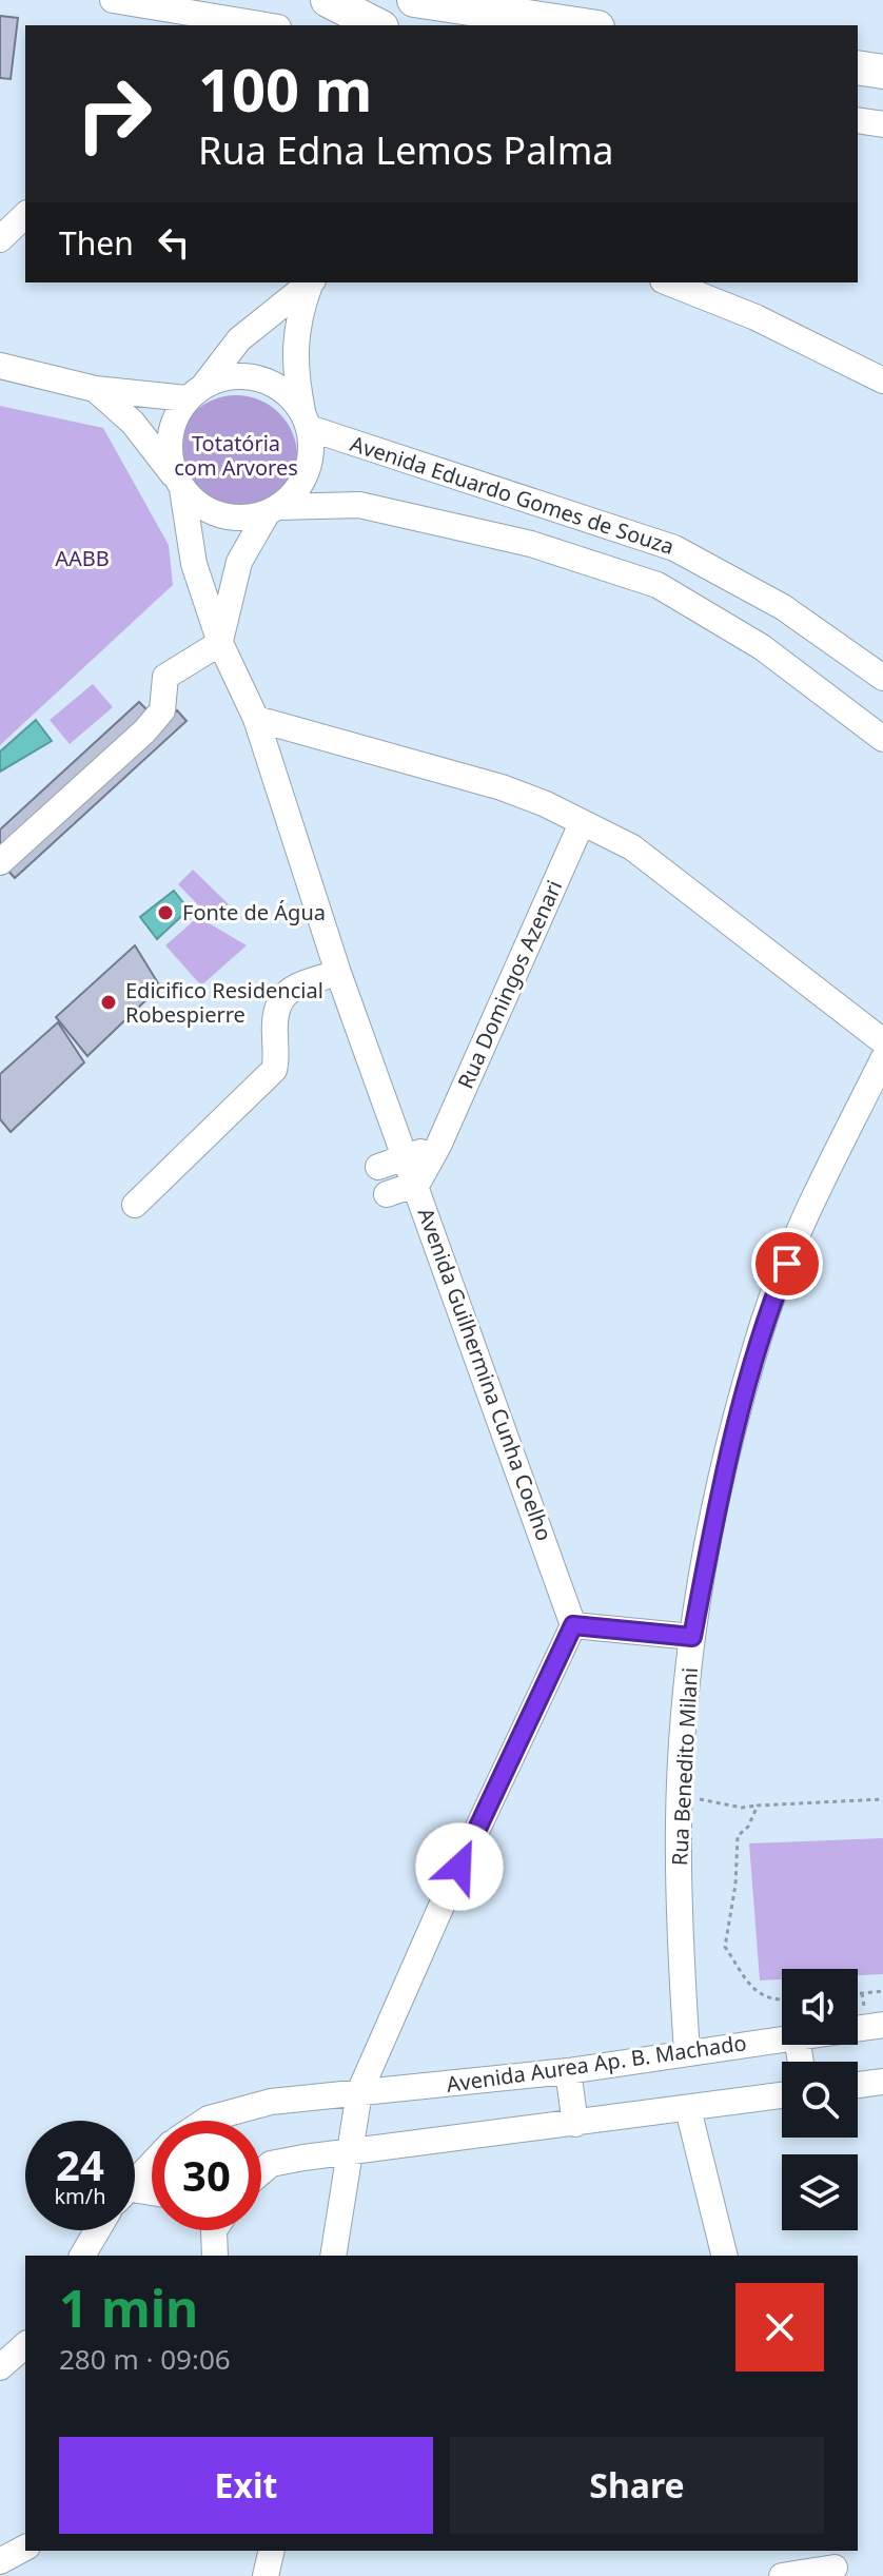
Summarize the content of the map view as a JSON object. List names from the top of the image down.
{
  "streets": {
    "street": [
      "Avenida Eduardo Gomes de Souza",
      "Rua Domingos Azenari",
      "Avenida Guilhermina Cunha Coelho",
      "Rua Benedito Milani",
      "Avenida Aurea Ap. B. Machado"
    ]
  },
  "crossings": [
    ["Avenida Eduardo Gomes de Souza", "Avenida Guilhermina Cunha Coelho"],
    ["Rua Domingos Azenari", "Avenida Guilhermina Cunha Coelho"],
    ["Rua Benedito Milani", "Avenida Aurea Ap. B. Machado"]
  ],
  "parks": ["Totatória com Arvores", "AABB"],
  "places": ["Fonte de Água", "Edicifico Residencial Robespierre"],
  "page": {
    "turn": ["100 m", "Rua Edna Lemos Palma"],
    "then": "Then",
    "speed": "24 km/h",
    "limit": "30",
    "heading": ["1 min", "280 m · 09:06"],
    "buttons": ["Exit", "Share"]
  }
}
